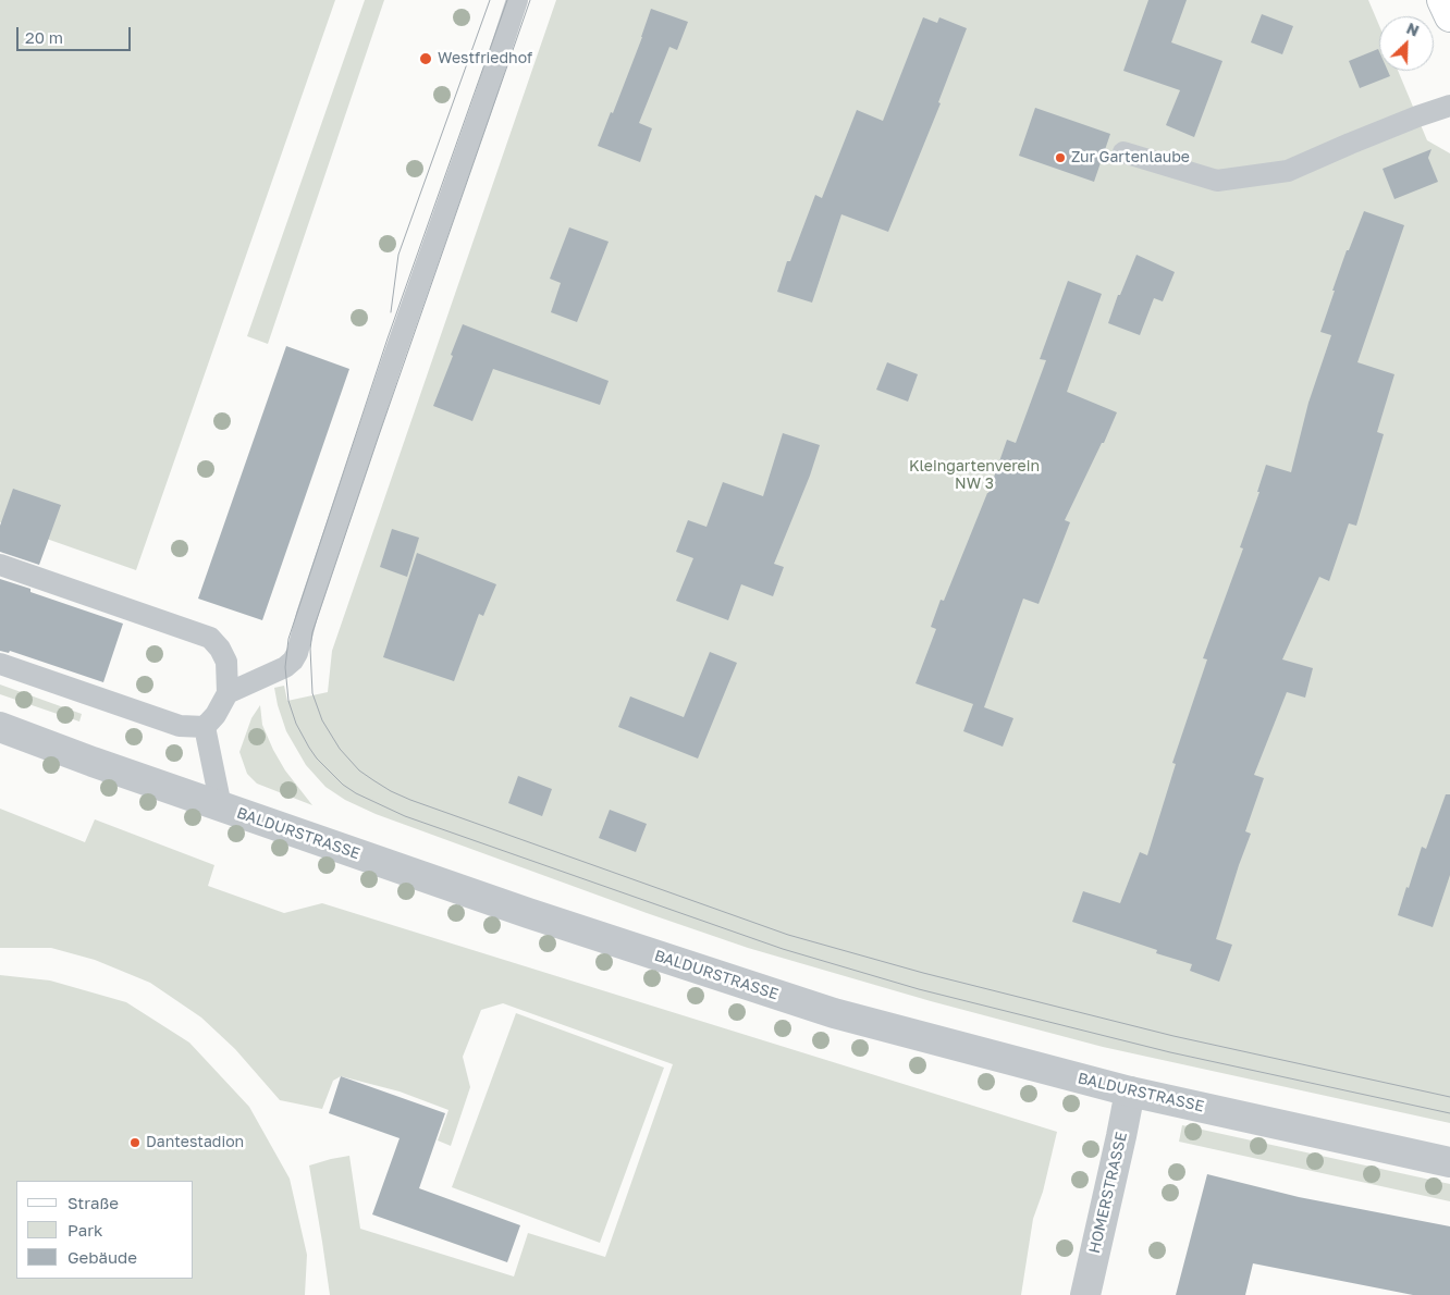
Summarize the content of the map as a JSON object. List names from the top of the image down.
{
  "streets": {
    "street": ["BALDURSTRASSE", "HOMERSTRASSE"]
  },
  "crossings": [
    ["BALDURSTRASSE", "HOMERSTRASSE"]
  ],
  "parks": ["Kleingartenverein NW 3"],
  "places": ["Westfriedhof", "Zur Gartenlaube", "Dantestadion"],
  "legend": ["Straße", "Park", "Gebäude"],
  "scale_bar": "20 m",
  "north": "top right"
}
